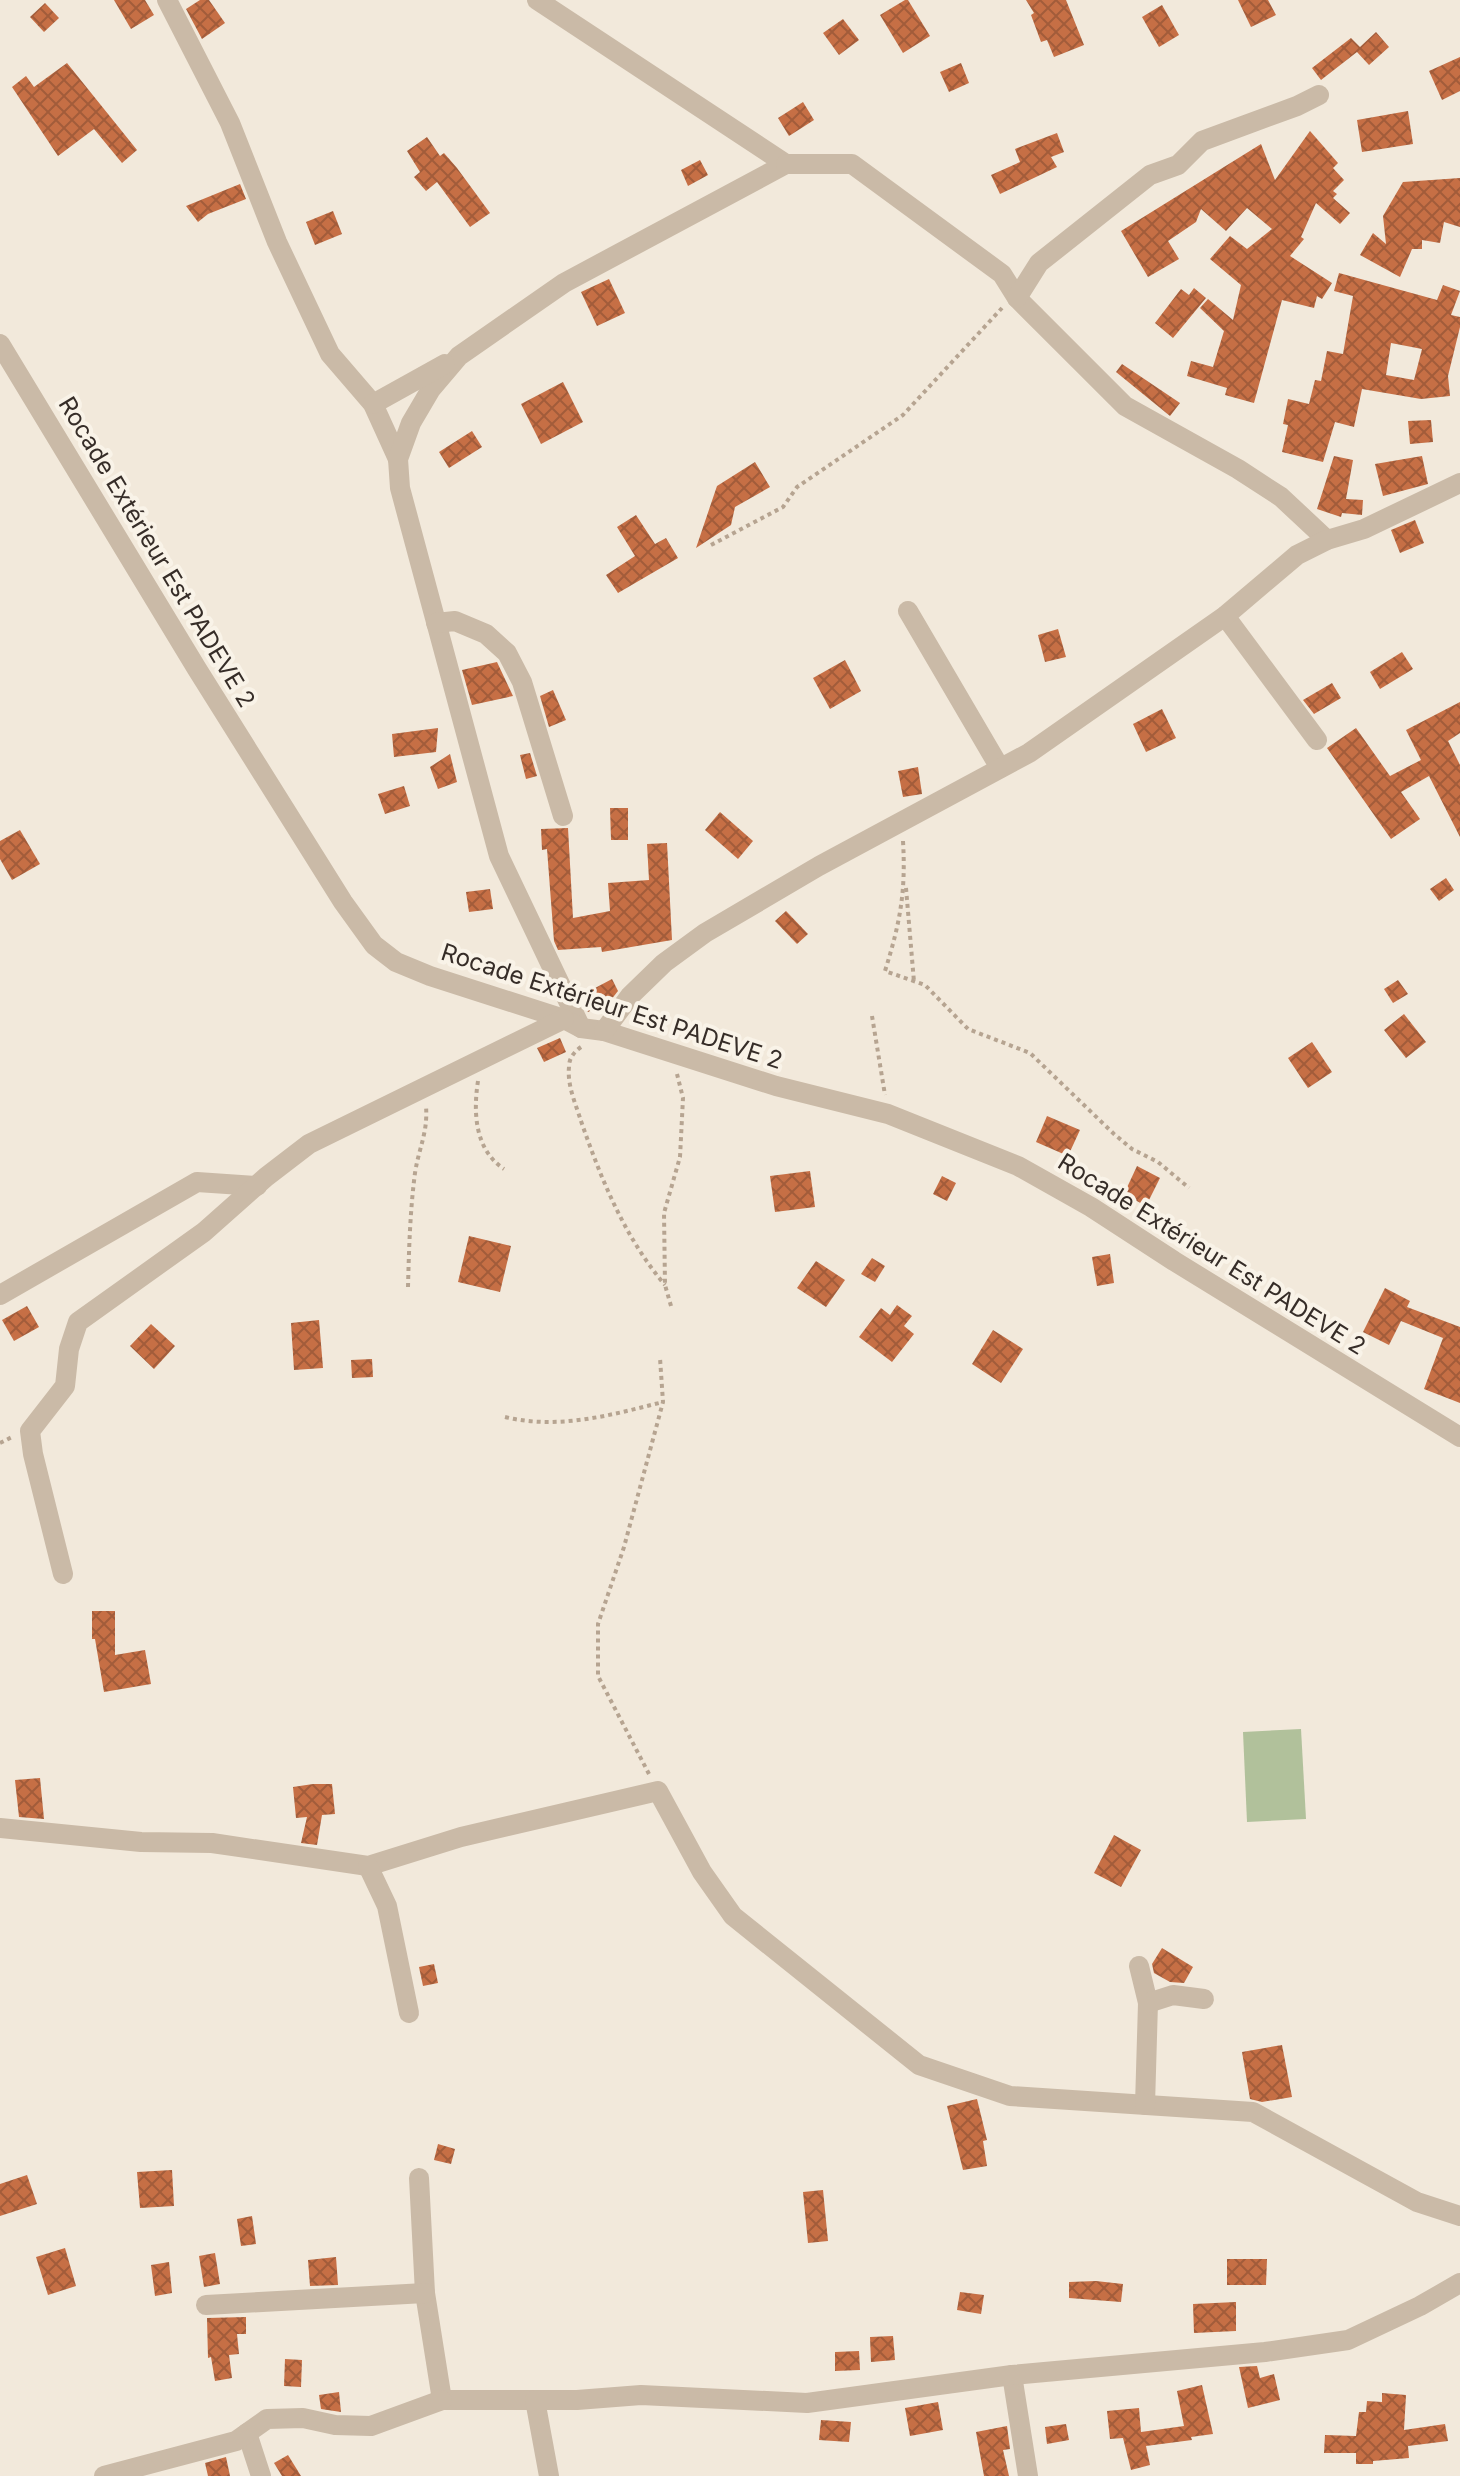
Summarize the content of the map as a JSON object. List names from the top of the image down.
{
  "streets": {
    "street": ["Rocade Extérieur Est PADEVE 2"]
  }
}
